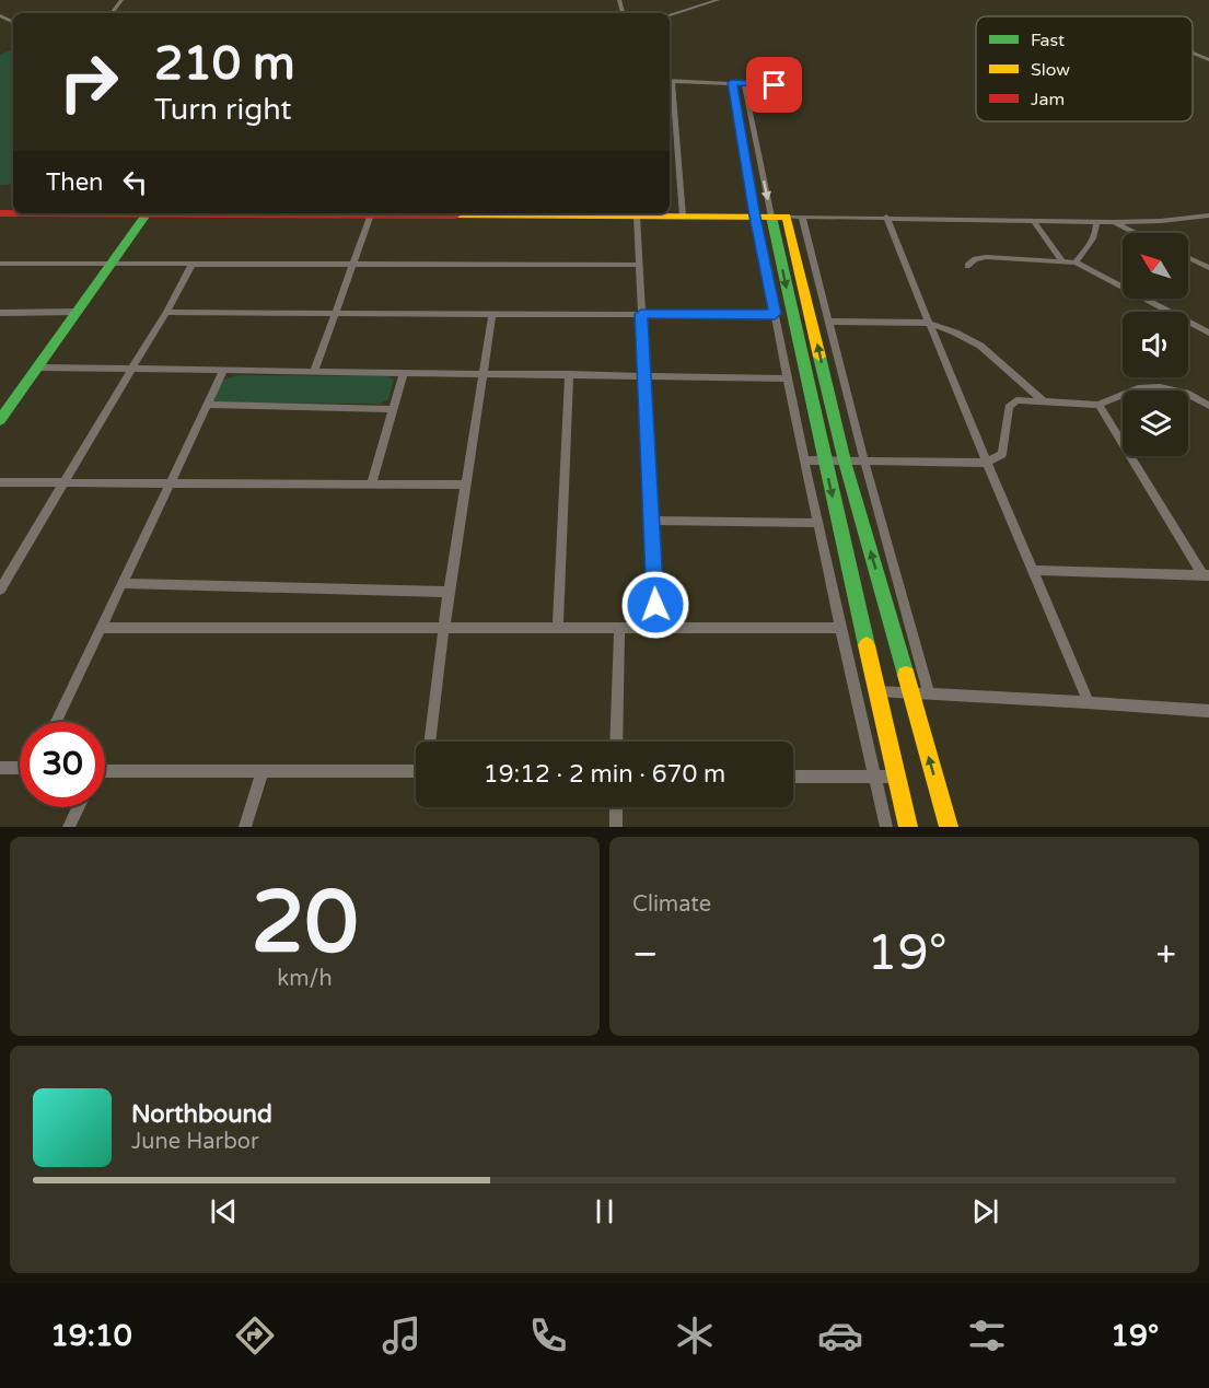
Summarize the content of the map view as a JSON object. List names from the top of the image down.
{
  "legend": ["Fast", "Slow", "Jam"],
  "north": "top left",
  "page": {
    "turn": ["210 m", "Turn right"],
    "then": "Then",
    "limit": "30",
    "trip": "19:12 · 2 min · 670 m",
    "tile": [
      ["20", "km/h"],
      "Climate"
    ],
    "heat": ["−", "19°", "+"],
    "song": ["Northbound", "June Harbor"],
    "tabs": ["19:10", "19°"]
  }
}
